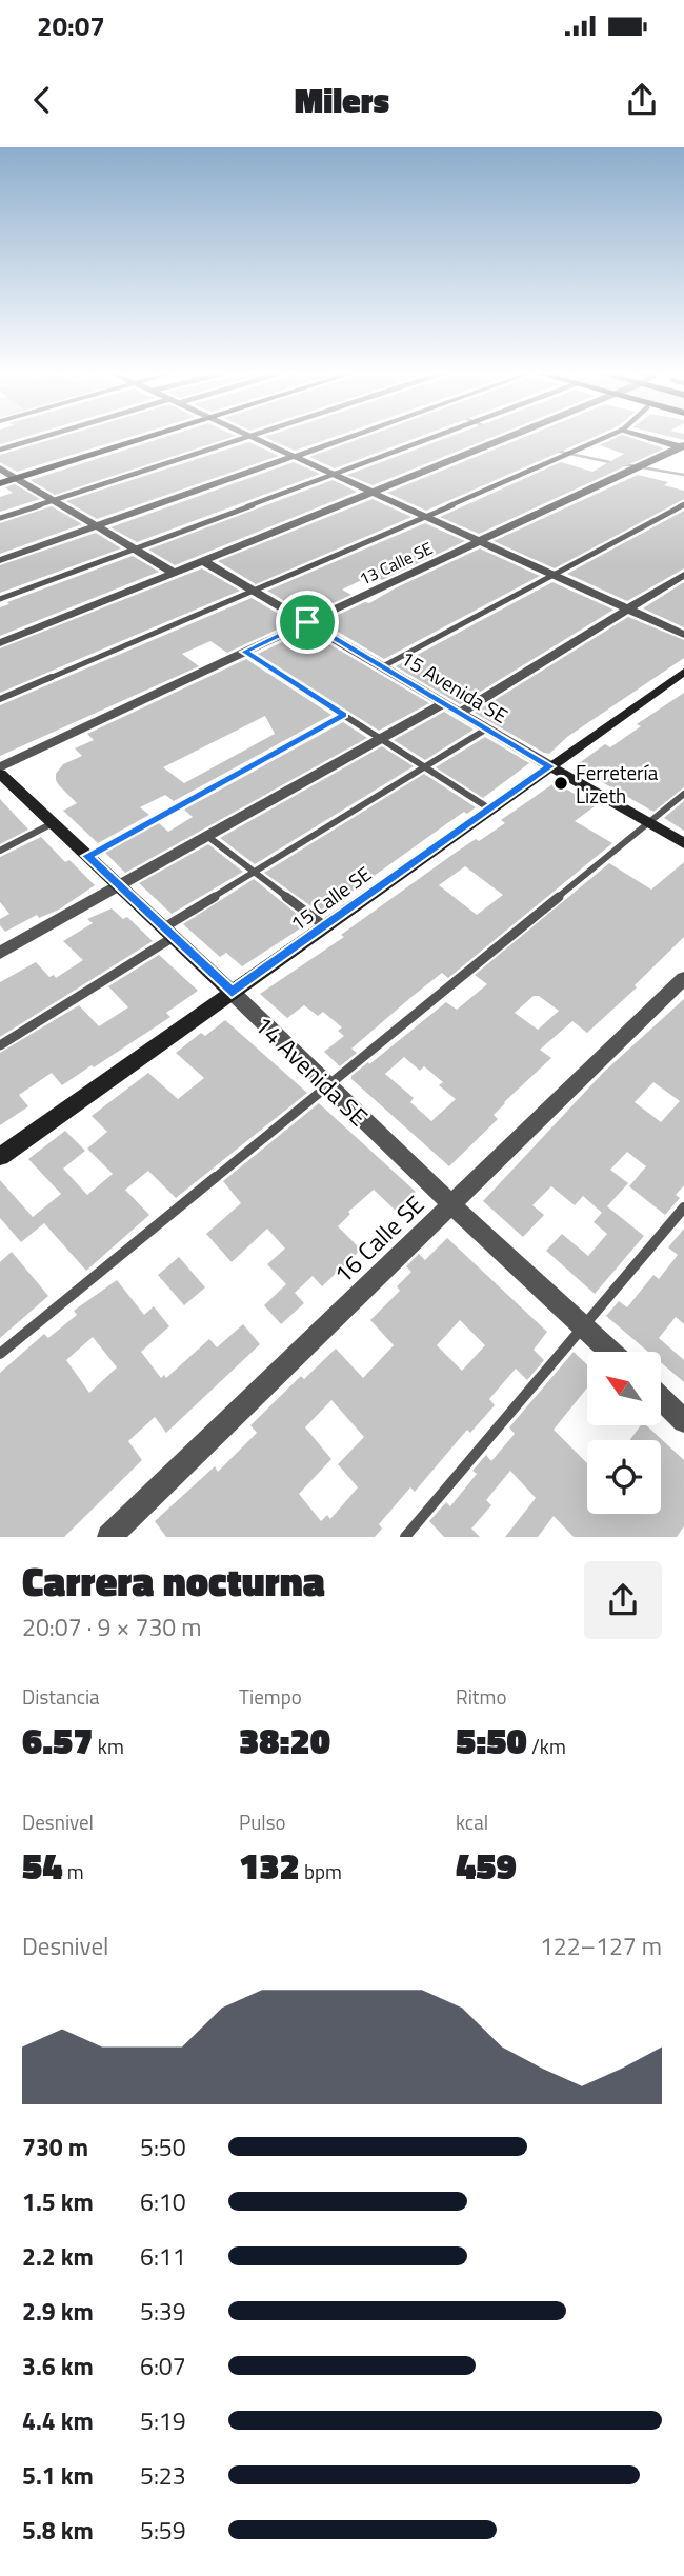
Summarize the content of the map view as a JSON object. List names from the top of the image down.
{
  "streets": {
    "street": [
      "13 Calle SE",
      "15 Avenida SE",
      "15 Calle SE",
      "14 Avenida SE",
      "16 Calle SE"
    ]
  },
  "crossings": [
    ["13 Calle SE", "15 Avenida SE"],
    ["15 Avenida SE", "15 Calle SE"],
    ["15 Calle SE", "14 Avenida SE"],
    ["14 Avenida SE", "16 Calle SE"]
  ],
  "places": ["Ferretería Lizeth"],
  "north": "top left",
  "page": {
    "status": "20:07",
    "header": "Milers",
    "heading": ["Carrera nocturna", "20:07 · 9 × 730 m"],
    "stats": [
      ["Distancia", "6.57 km"],
      ["Tiempo", "38:20"],
      ["Ritmo", "5:50 /km"],
      ["Desnivel", "54 m"],
      ["Pulso", "132 bpm"],
      ["kcal", "459"]
    ],
    "chart": ["Desnivel", "122–127 m"],
    "list": [
      {
        "name": "730 m",
        "note": "5:50"
      },
      {
        "name": "1.5 km",
        "note": "6:10"
      },
      {
        "name": "2.2 km",
        "note": "6:11"
      },
      {
        "name": "2.9 km",
        "note": "5:39"
      },
      {
        "name": "3.6 km",
        "note": "6:07"
      },
      {
        "name": "4.4 km",
        "note": "5:19"
      },
      {
        "name": "5.1 km",
        "note": "5:23"
      },
      {
        "name": "5.8 km",
        "note": "5:59"
      }
    ]
  }
}
